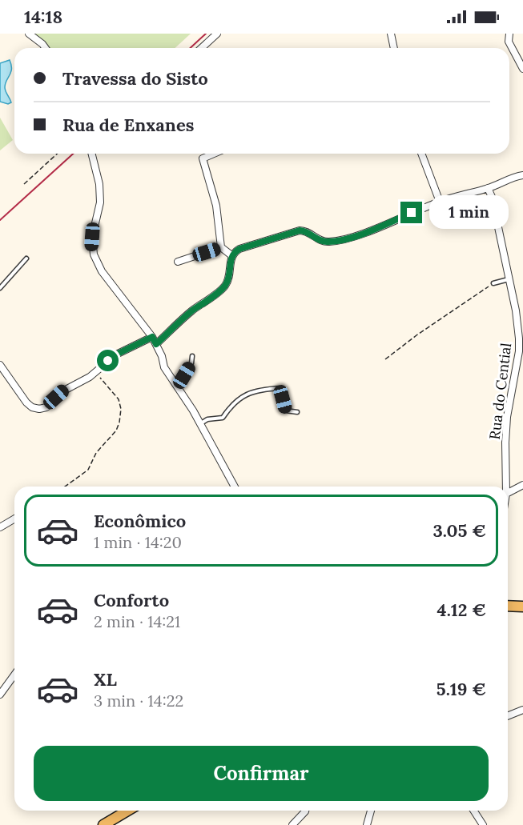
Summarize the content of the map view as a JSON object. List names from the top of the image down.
{
  "streets": {
    "street": ["Rua do Cential"]
  },
  "page": {
    "status": "14:18",
    "banner": ["Travessa do Sisto", "Rua de Enxanes"],
    "bubble": "1 min",
    "list": [
      {
        "name": "Econômico",
        "note": "1 min · 14:20",
        "value": "3.05 €"
      },
      {
        "name": "Conforto",
        "note": "2 min · 14:21",
        "value": "4.12 €"
      },
      {
        "name": "XL",
        "note": "3 min · 14:22",
        "value": "5.19 €"
      }
    ],
    "buttons": "Confirmar"
  }
}
